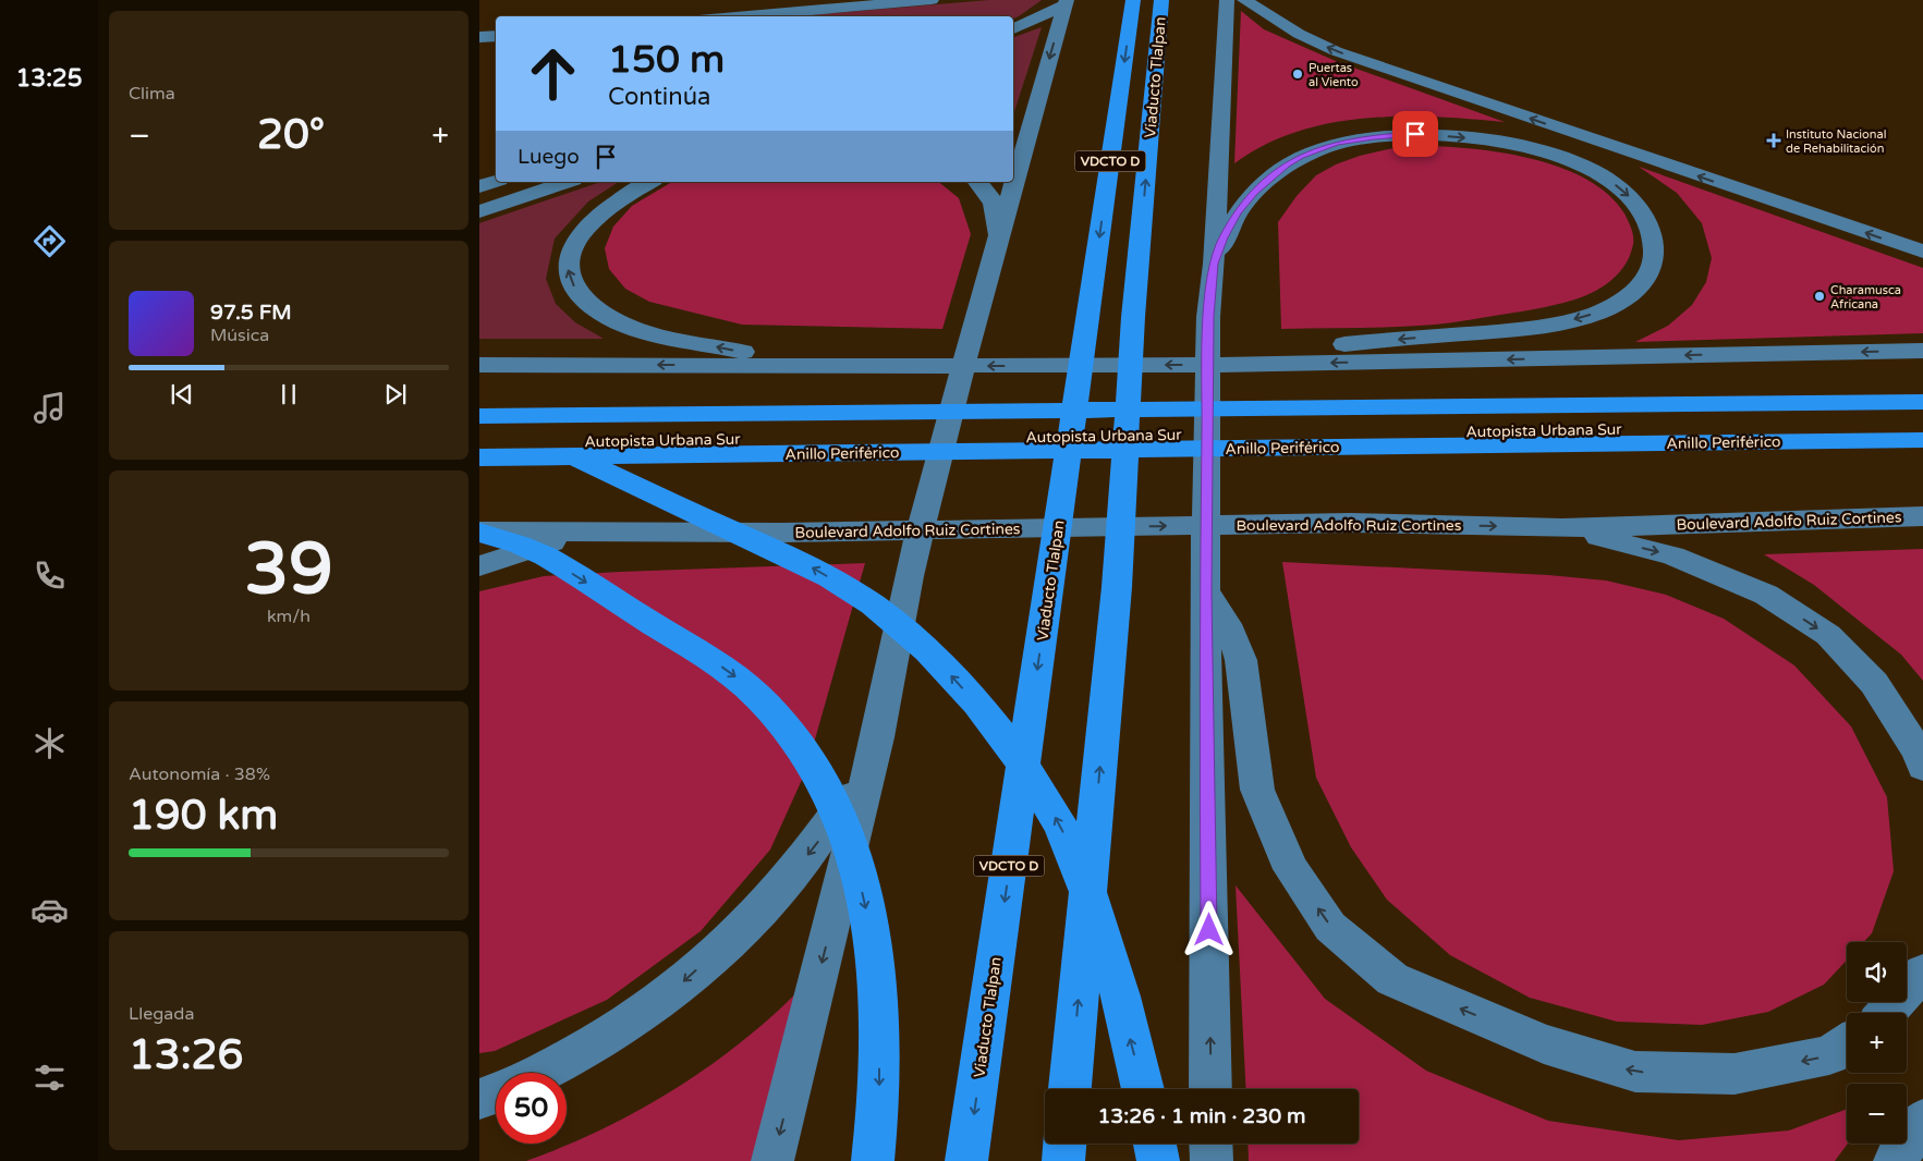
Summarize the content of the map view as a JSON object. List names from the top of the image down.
{
  "streets": {
    "highway": [
      "Viaducto Tlalpan",
      "VDCTO D",
      "Autopista Urbana Sur",
      "Anillo Periférico"
    ],
    "main road": ["Boulevard Adolfo Ruiz Cortines"]
  },
  "places": {
    "other": ["Puertas al Viento", "Charamusca Africana"],
    "health": ["Instituto Nacional de Rehabilitación"]
  },
  "page": {
    "tabs": "13:25",
    "tile": [
      "Clima",
      ["39", "km/h"],
      ["Autonomía · 38%", "190 km"],
      ["Llegada", "13:26"]
    ],
    "turn": ["150 m", "Continúa"],
    "heat": ["−", "20°", "+"],
    "then": "Luego",
    "song": ["97.5 FM", "Música"],
    "map_buttons": ["+", "−"],
    "limit": "50",
    "trip": "13:26 · 1 min · 230 m"
  }
}
